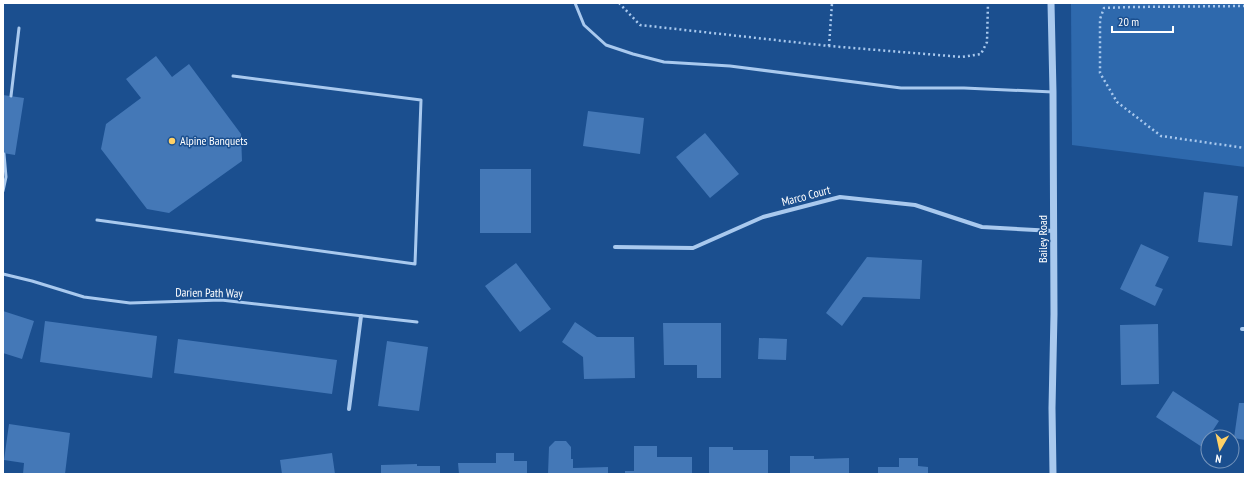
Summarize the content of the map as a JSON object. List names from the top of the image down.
{
  "streets": {
    "street": ["Marco Court", "Bailey Road"],
    "lane": ["Darien Path Way"]
  },
  "crossings": [
    ["Marco Court", "Bailey Road"]
  ],
  "places": ["Alpine Banquets"],
  "scale_bar": "20 m",
  "north": "bottom"
}
